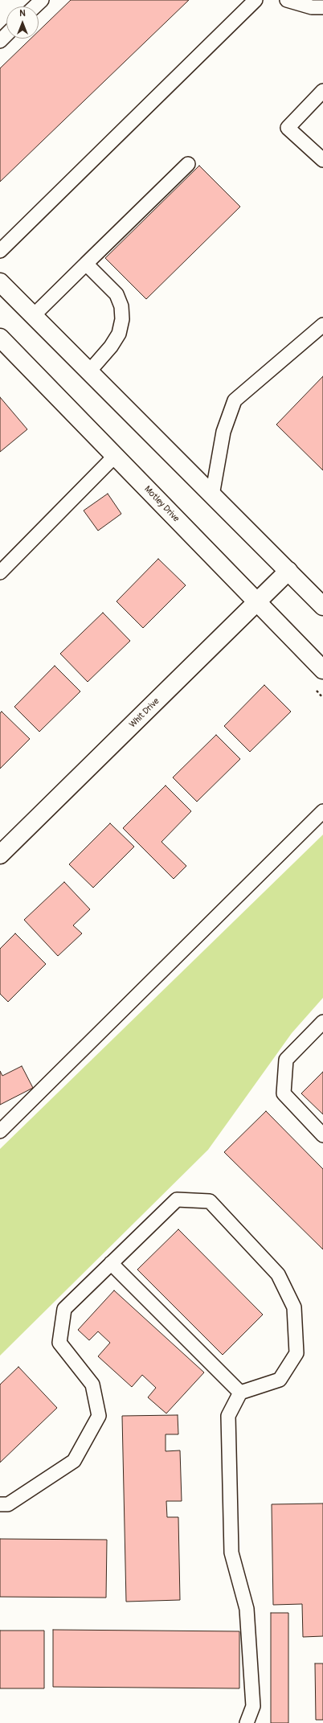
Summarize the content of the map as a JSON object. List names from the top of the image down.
{
  "streets": {
    "main road": ["Motley Drive", "Whit Drive"]
  },
  "crossings": [
    ["Motley Drive", "Whit Drive"]
  ],
  "north": "top"
}
